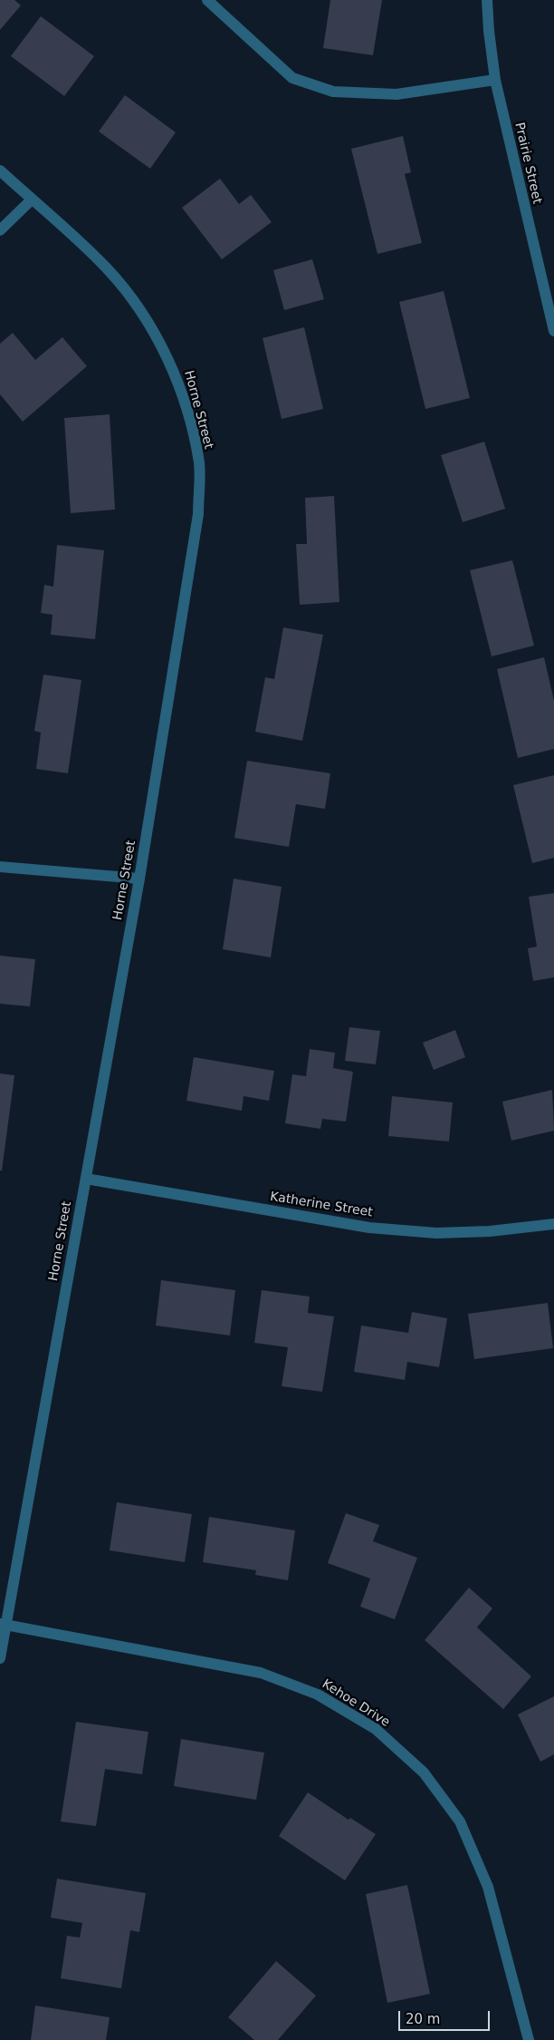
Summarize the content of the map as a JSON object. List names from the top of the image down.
{
  "streets": {
    "street": [
      "Prairie Street",
      "Horne Street",
      "Katherine Street",
      "Kehoe Drive"
    ]
  },
  "crossings": [
    ["Horne Street", "Katherine Street"],
    ["Horne Street", "Kehoe Drive"]
  ],
  "scale_bar": "20 m"
}
